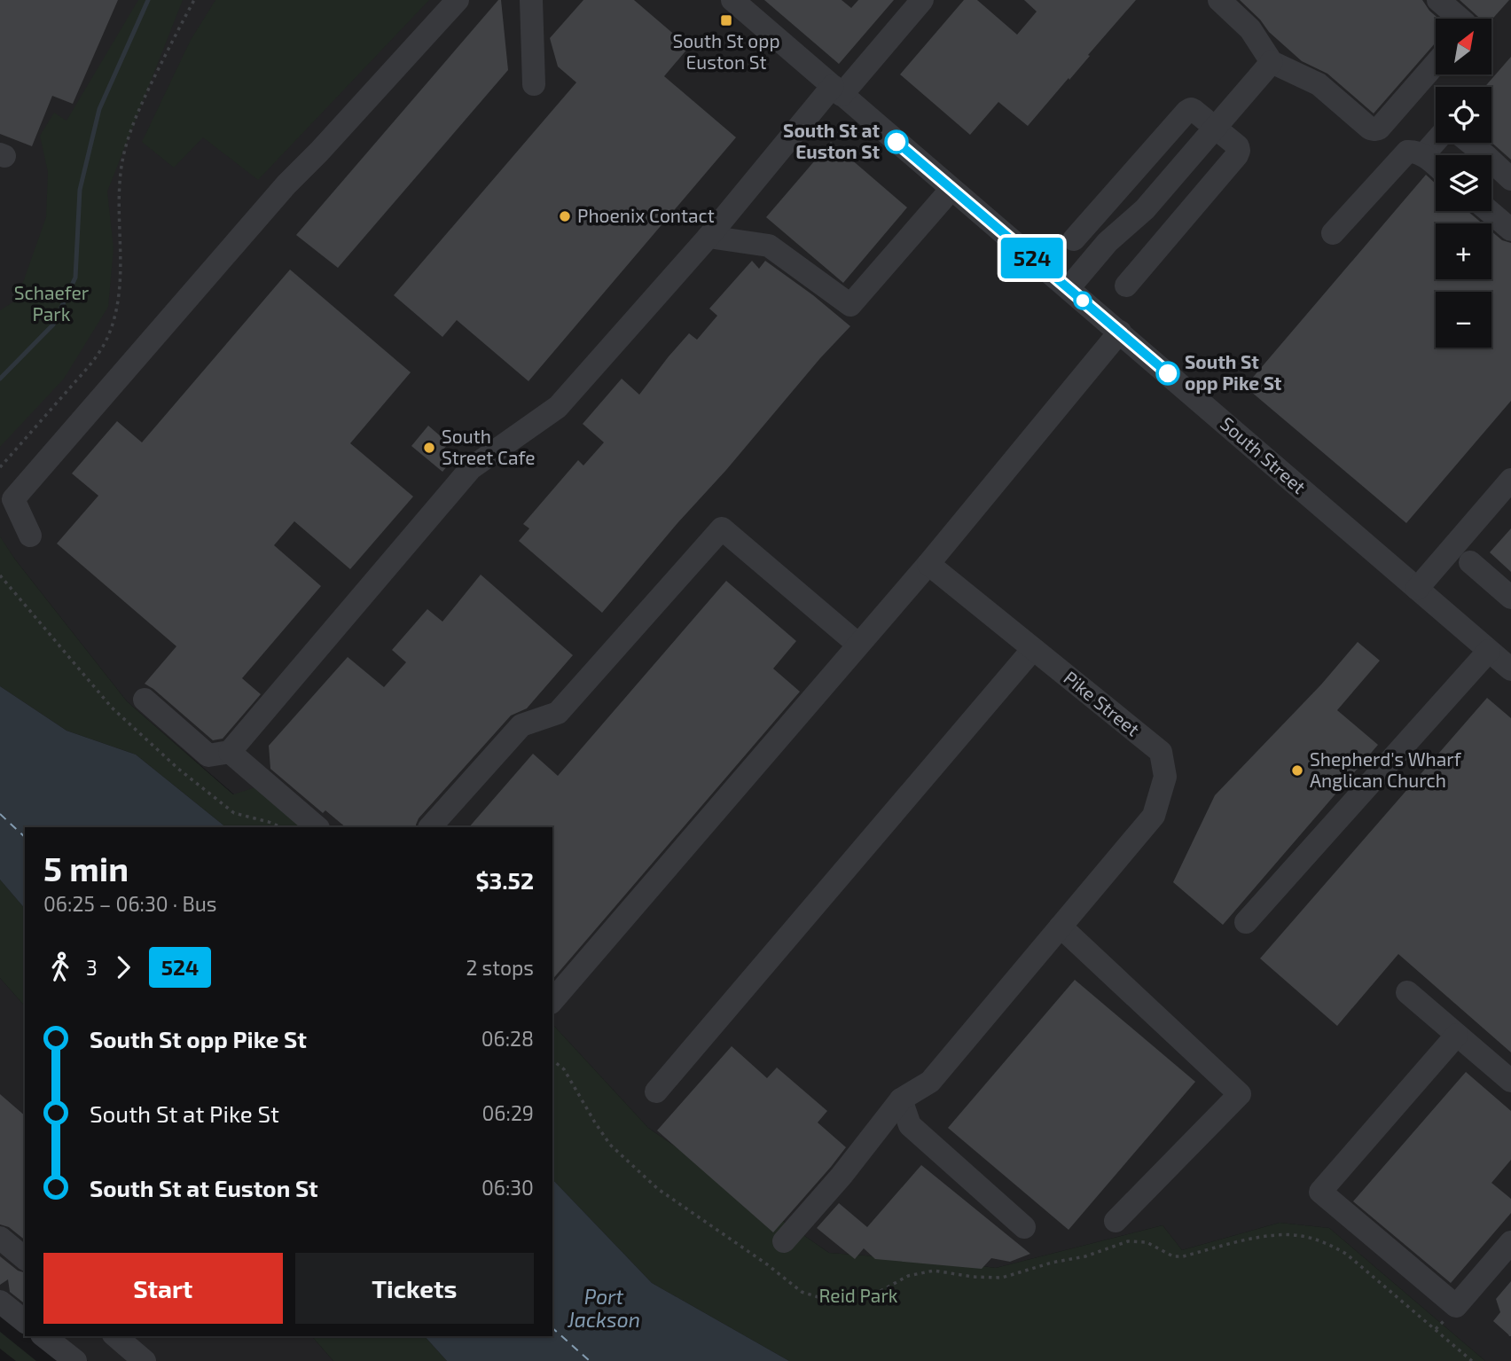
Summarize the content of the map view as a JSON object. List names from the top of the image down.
{
  "streets": {
    "street": ["South Street", "Pike Street"]
  },
  "water": ["Port Jackson"],
  "parks": ["Schaefer Park", "Reid Park"],
  "places": {
    "transit": ["South St opp Euston St"],
    "other": [
      "South St at Euston St",
      "Phoenix Contact",
      "South St opp Pike St",
      "South Street Cafe",
      "Shepherd's Wharf Anglican Church"
    ]
  },
  "lines": ["bus line 524"],
  "north": "top right",
  "page": {
    "on_map": "524",
    "map_buttons": ["+", "−"],
    "heading": ["5 min", "06:25 – 06:30 · Bus", "$3.52"],
    "legs": ["3", "524", "2 stops"],
    "list": [
      {
        "name": "South St opp Pike St",
        "value": "06:28"
      },
      {
        "name": "South St at Pike St",
        "value": "06:29"
      },
      {
        "name": "South St at Euston St",
        "value": "06:30"
      }
    ],
    "buttons": ["Start", "Tickets"]
  }
}
